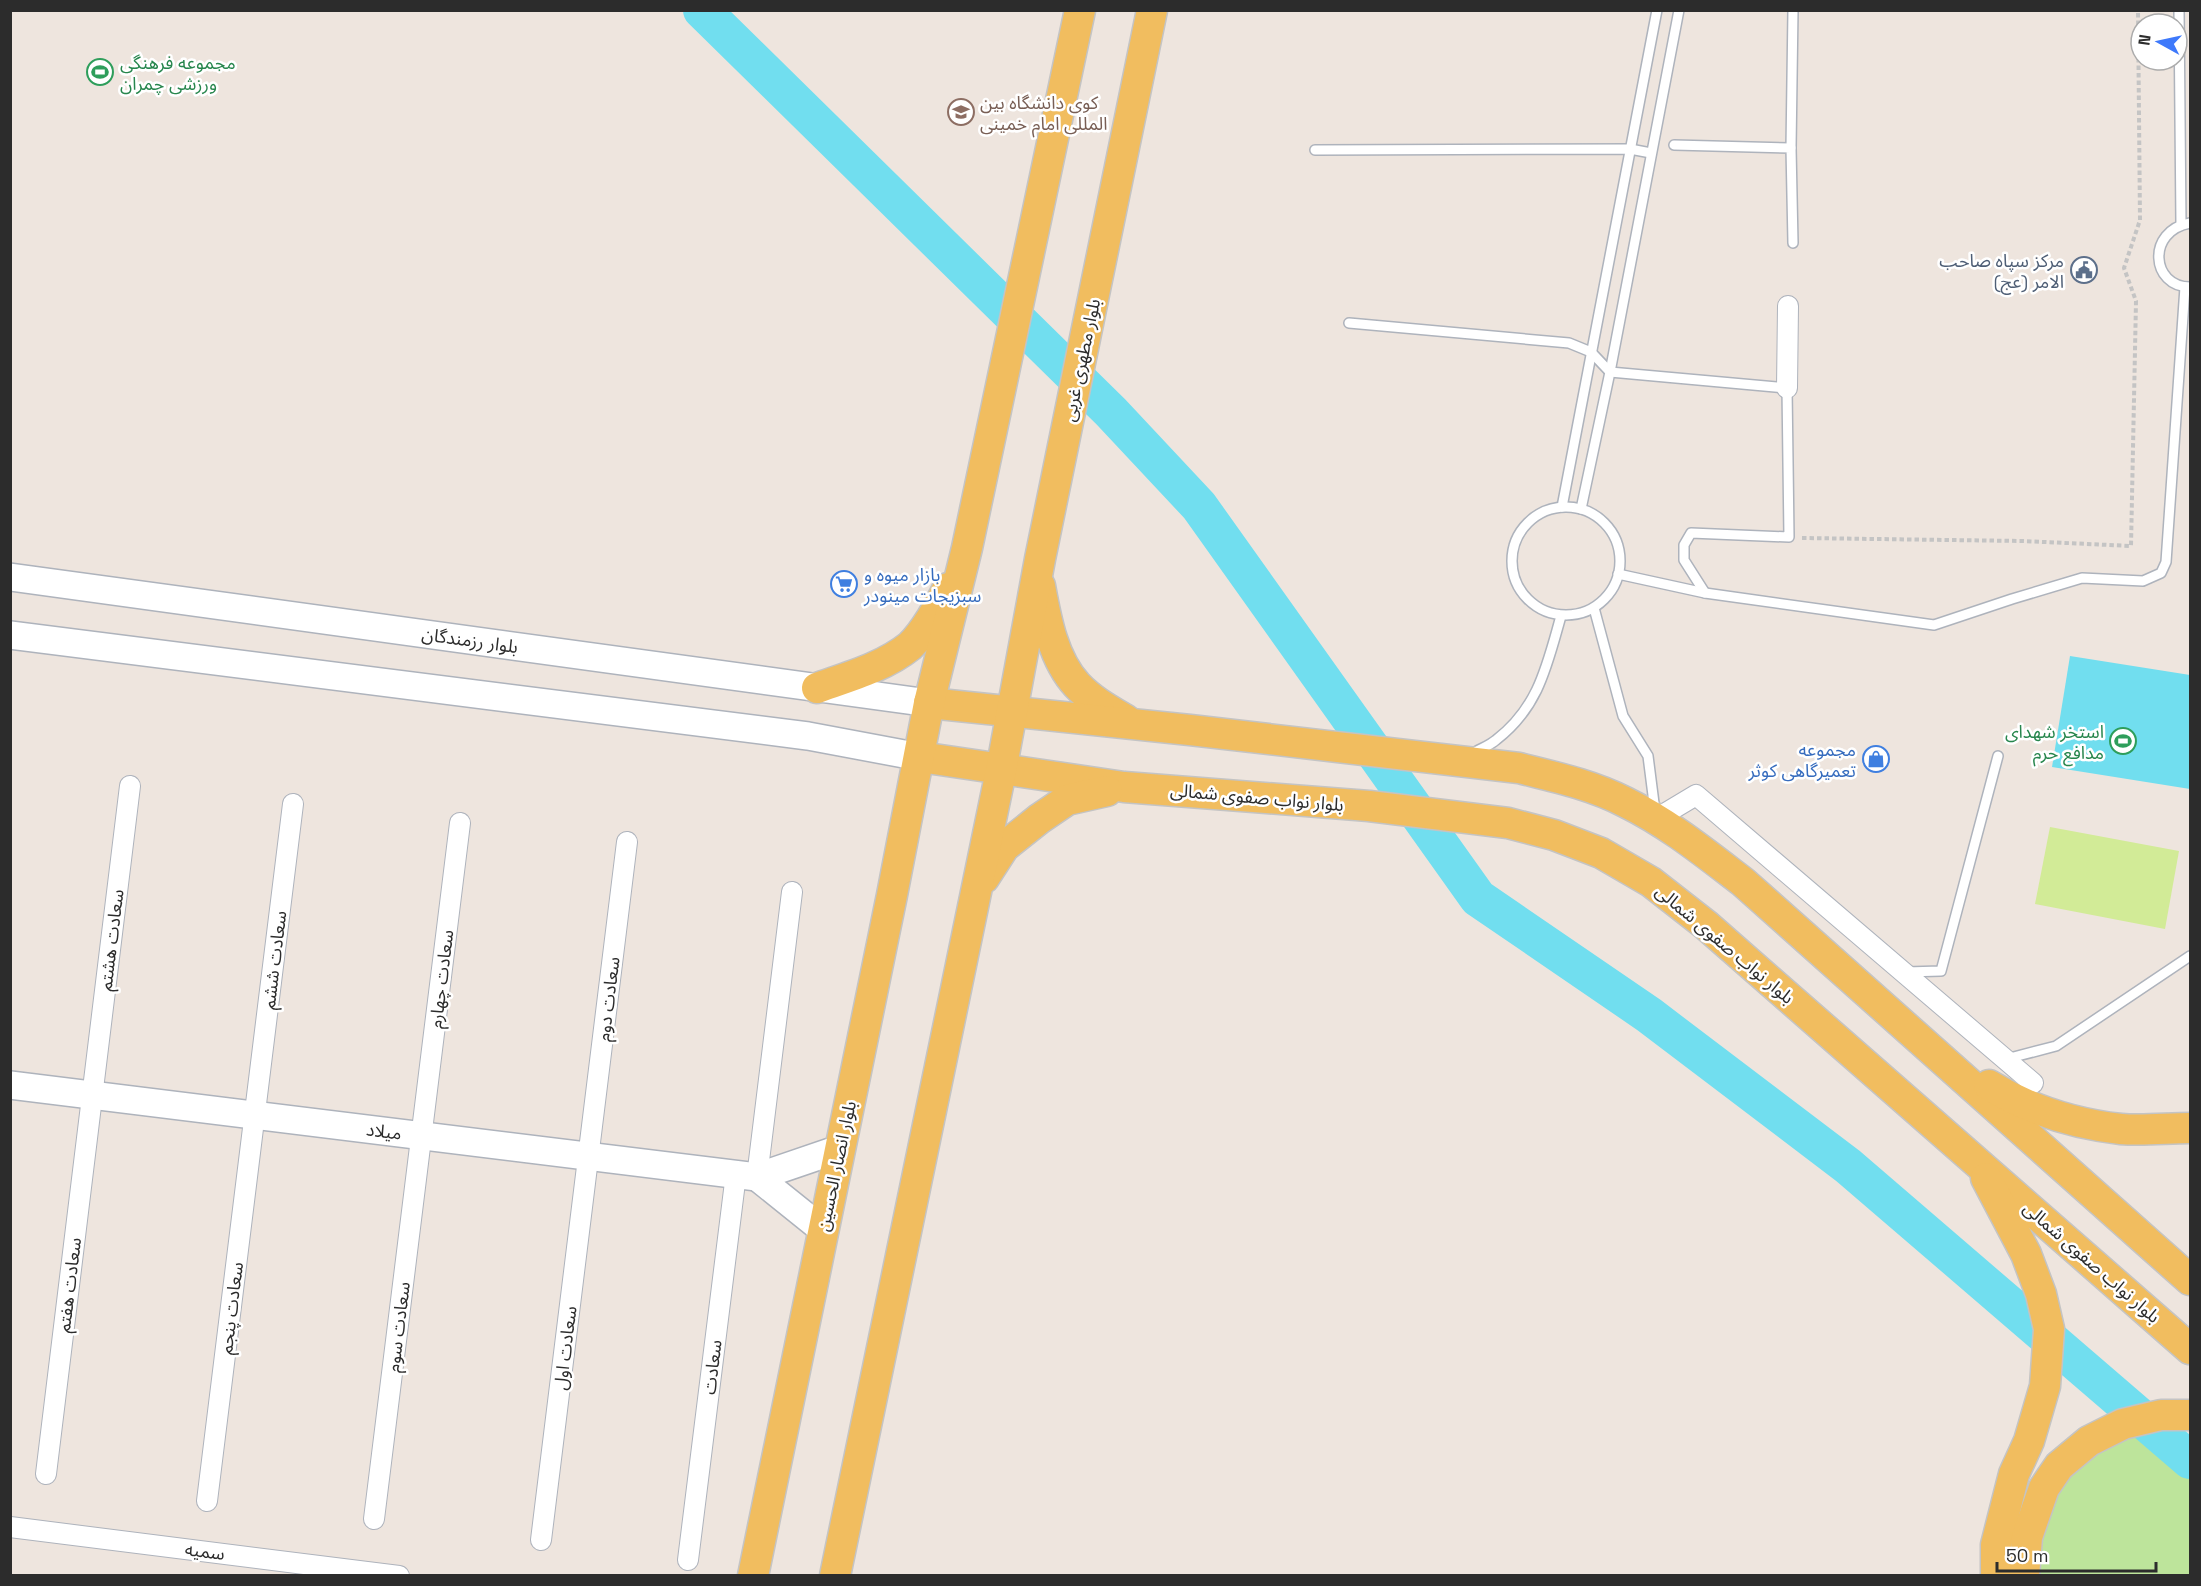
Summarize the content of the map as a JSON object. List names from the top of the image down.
{
  "streets": {
    "main road": [
      "بلوار مطهری غربی",
      "بلوار رزمندگان",
      "بلوار نواب صفوی شمالی",
      "میلاد",
      "بلوار انصار الحسین"
    ],
    "street": [
      "سعادت هشتم",
      "سعادت ششم",
      "سعادت چهارم",
      "سعادت دوم",
      "سعادت هفتم",
      "سعادت پنجم",
      "سعادت سوم",
      "سعادت اول",
      "سعادت",
      "سمیه"
    ]
  },
  "crossings": [
    ["بلوار مطهری غربی", "بلوار نواب صفوی شمالی"],
    ["بلوار رزمندگان", "بلوار انصار الحسین"],
    ["بلوار نواب صفوی شمالی", "بلوار انصار الحسین"],
    ["سعادت هشتم", "میلاد"],
    ["سعادت هشتم", "سعادت هفتم"],
    ["سعادت ششم", "میلاد"],
    ["سعادت ششم", "سعادت پنجم"],
    ["سعادت چهارم", "میلاد"],
    ["سعادت چهارم", "سعادت سوم"],
    ["سعادت دوم", "میلاد"],
    ["سعادت دوم", "سعادت اول"],
    ["میلاد", "سعادت هفتم"],
    ["میلاد", "سعادت پنجم"],
    ["میلاد", "سعادت سوم"],
    ["میلاد", "سعادت اول"],
    ["میلاد", "سعادت"]
  ],
  "places": {
    "sports": ["مجموعه فرهنگی ورزشی چمران", "استخر شهدای مدافع حرم"],
    "school or university": ["کوی دانشگاه بین المللی امام خمینی"],
    "public building": ["مرکز سپاه صاحب الامر (عج)"],
    "supermarket": ["بازار میوه و سبزیجات مینودر"],
    "shop": ["مجموعه تعمیرگاهی کوثر"]
  },
  "scale_bar": "50 m",
  "north": "left"
}
